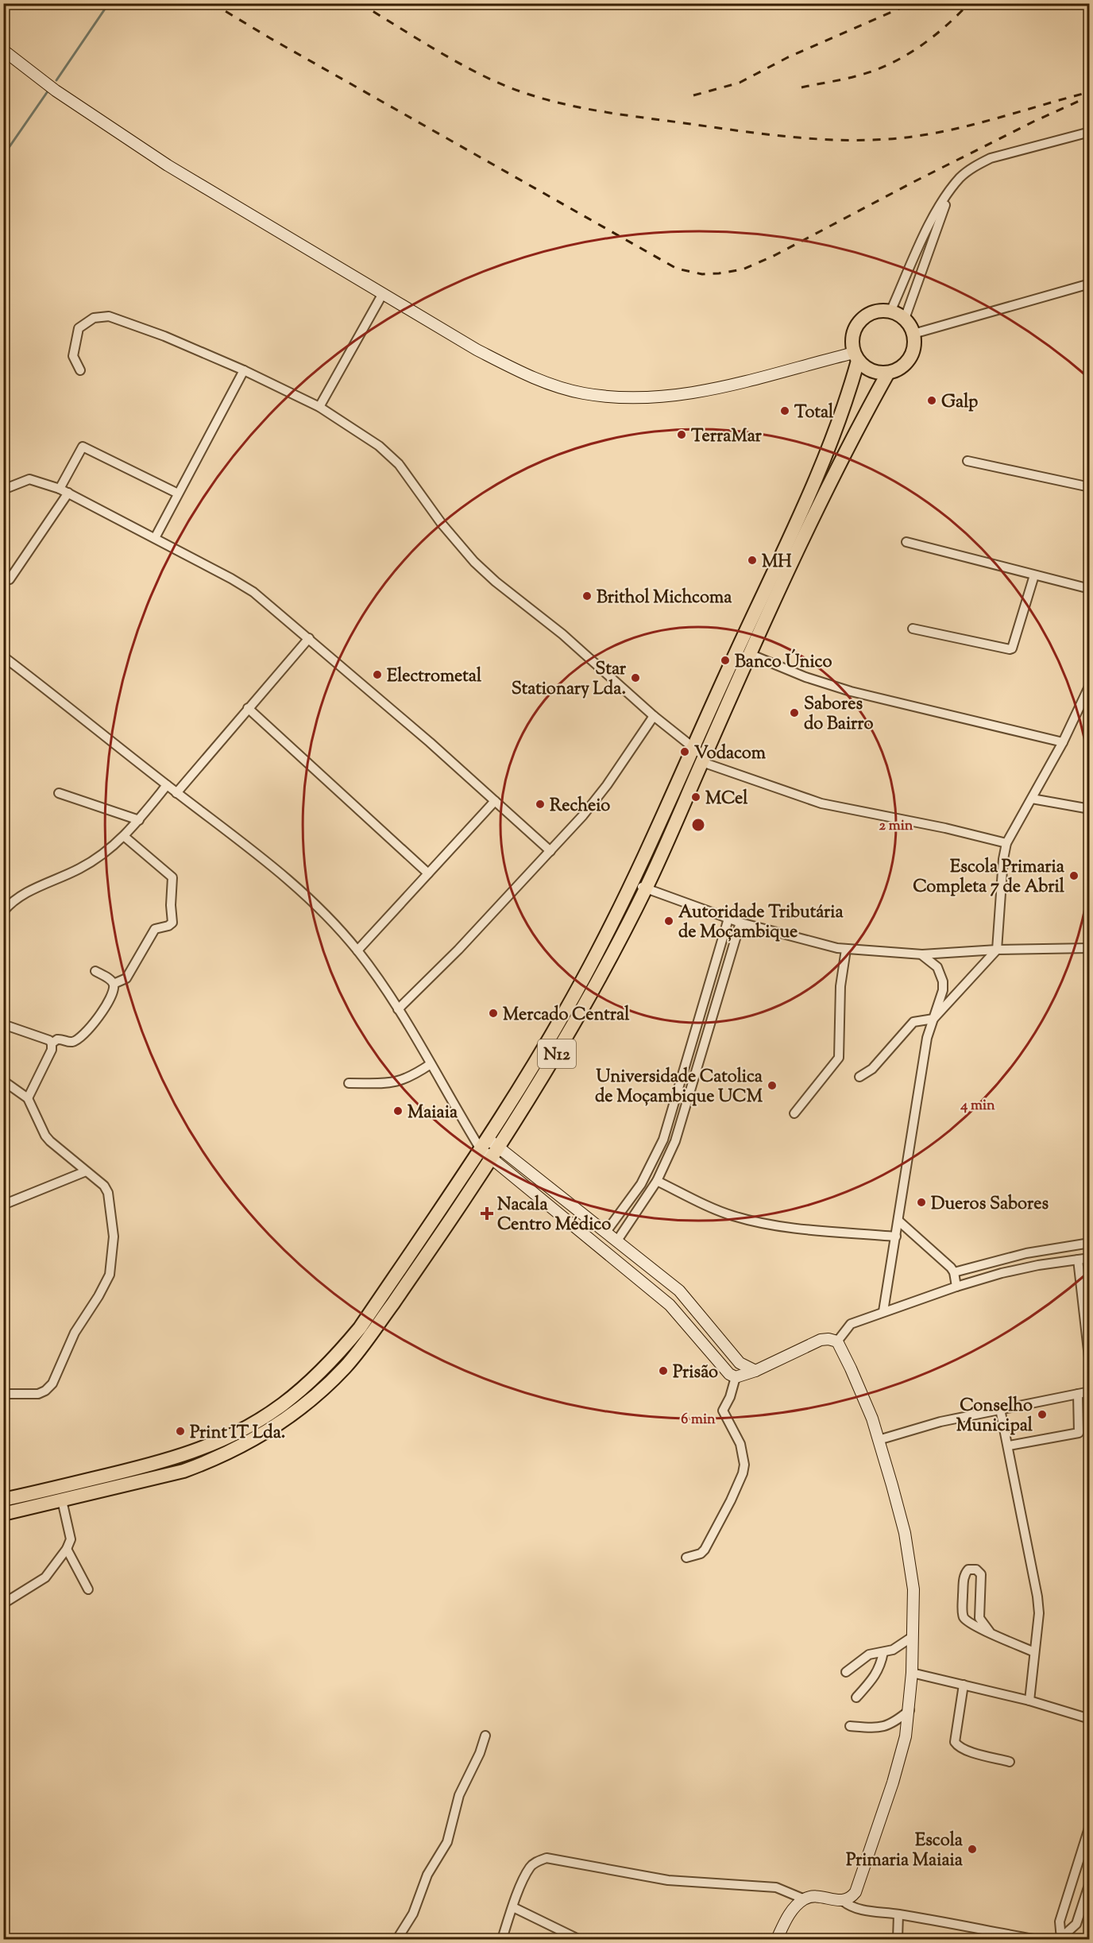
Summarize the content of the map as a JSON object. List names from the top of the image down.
{
  "streets": {
    "main road": ["N12"]
  },
  "places": {
    "other": [
      "Galp",
      "Total",
      "TerraMar",
      "MH",
      "Brithol Michcoma",
      "Banco Único",
      "Electrometal",
      "Star Stationary Lda.",
      "Sabores do Bairro",
      "Vodacom",
      "MCel",
      "Recheio",
      "Escola Primaria Completa 7 de Abril",
      "Autoridade Tributária de Moçambique",
      "Mercado Central",
      "Universidade Catolica de Moçambique UCM",
      "Maiaia",
      "Dueros Sabores",
      "Prisão",
      "Conselho Municipal",
      "Print IT Lda.",
      "Escola Primaria Maiaia"
    ],
    "health": ["Nacala Centro Médico"]
  },
  "rings": ["2 min", "4 min", "6 min"]
}
